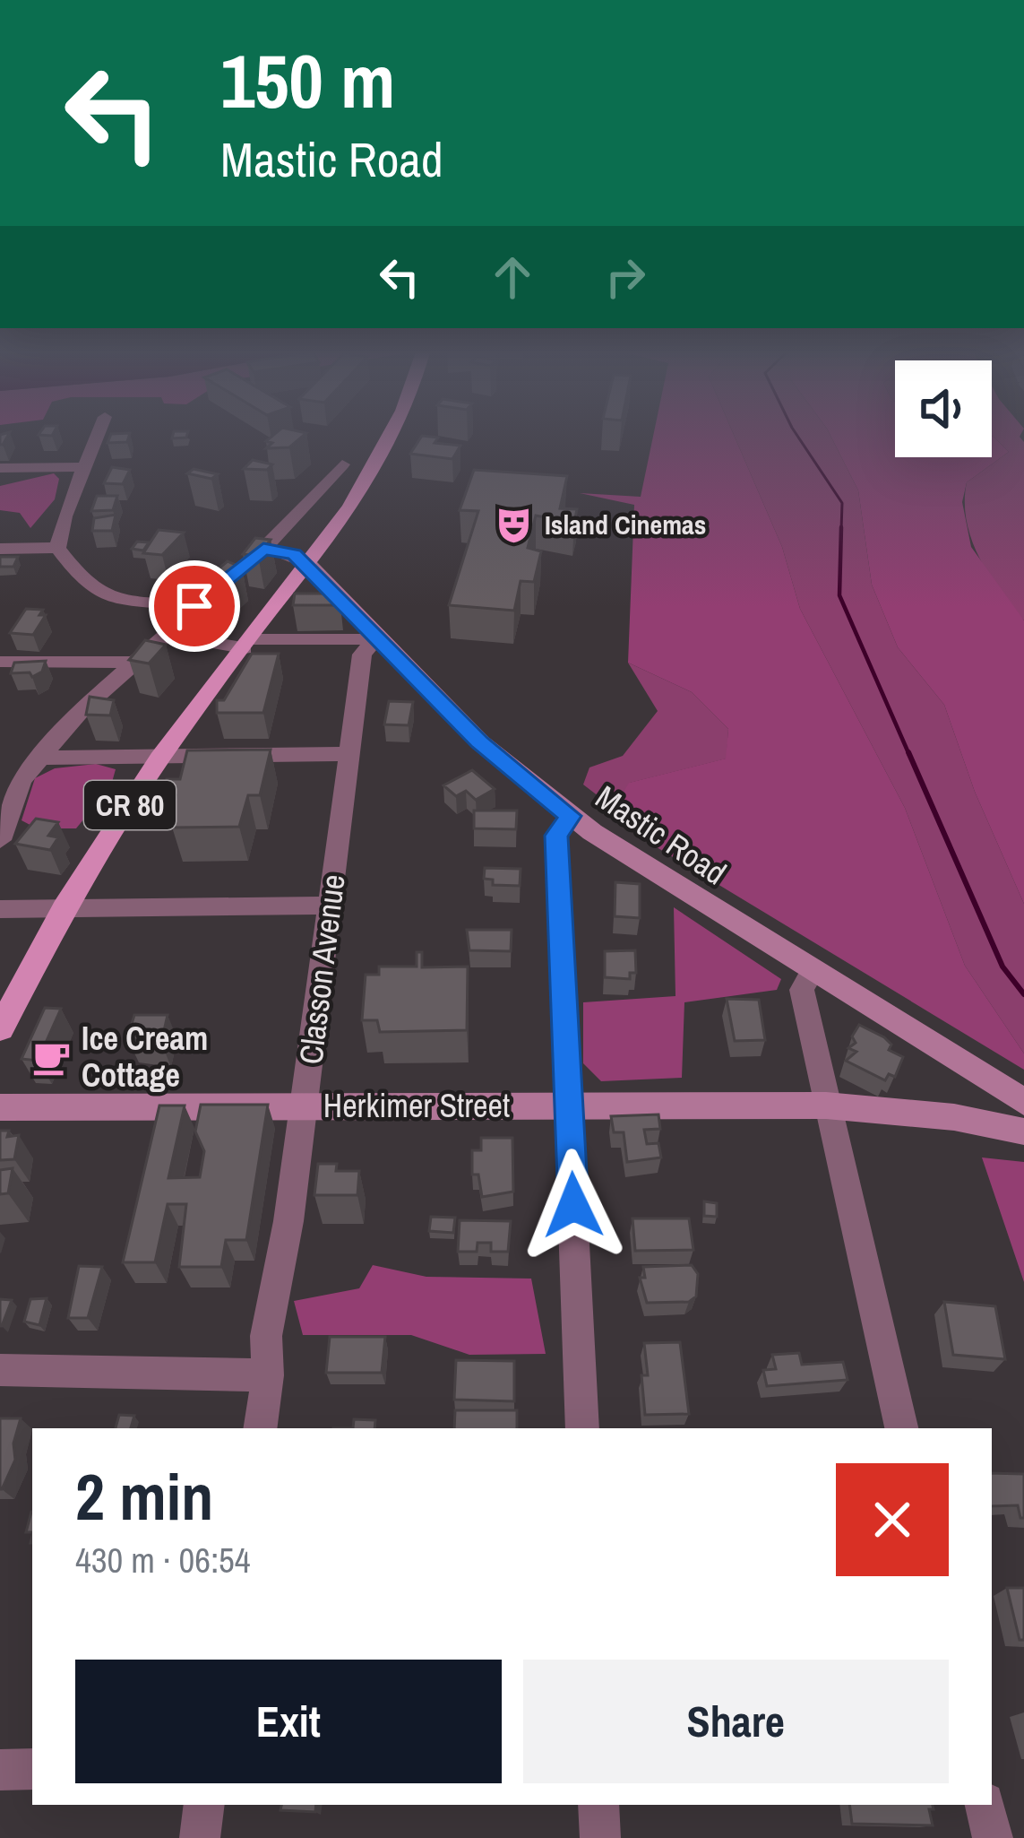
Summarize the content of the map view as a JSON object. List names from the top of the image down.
{
  "streets": {
    "main road": ["CR 80", "Mastic Road", "Herkimer Street"],
    "street": ["Classon Avenue"]
  },
  "crossings": [
    ["CR 80", "Mastic Road"],
    ["Mastic Road", "Classon Avenue"],
    ["Classon Avenue", "Herkimer Street"]
  ],
  "places": {
    "theatre": ["Island Cinemas"],
    "cafe": ["Ice Cream Cottage"]
  },
  "page": {
    "turn": ["150 m", "Mastic Road"],
    "heading": ["2 min", "430 m · 06:54"],
    "buttons": ["Exit", "Share"]
  }
}
